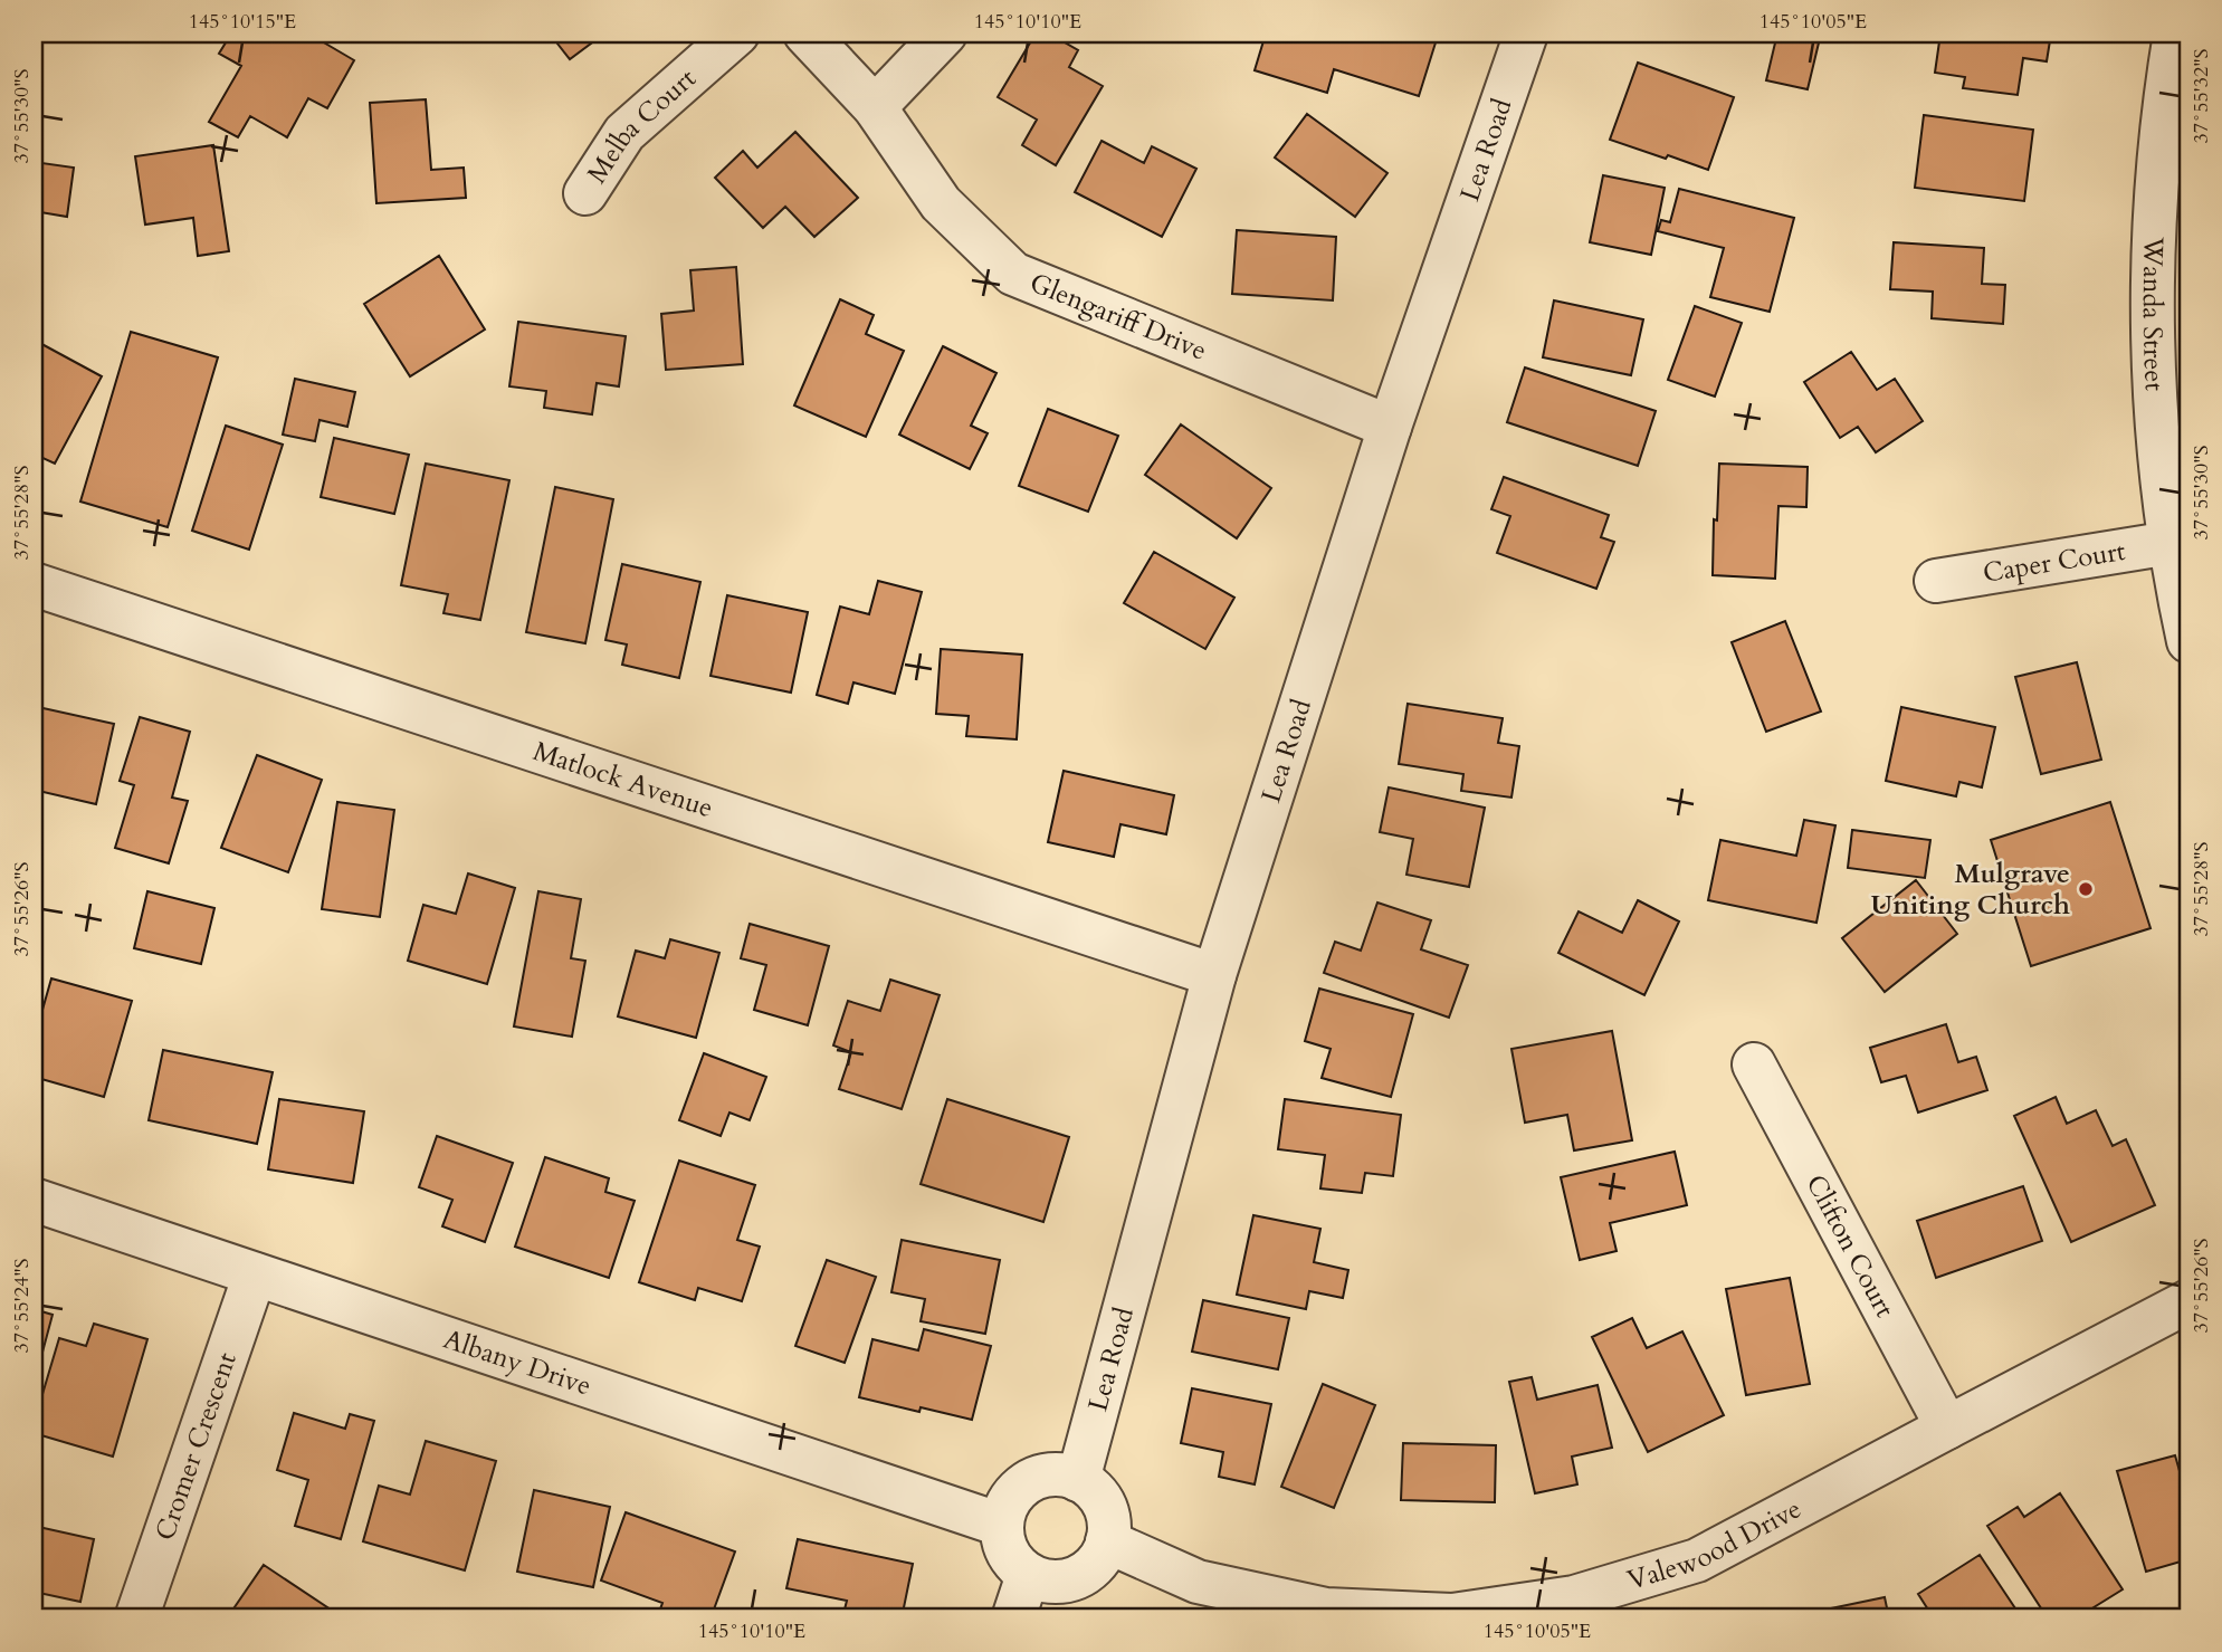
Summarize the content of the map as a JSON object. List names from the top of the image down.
{
  "streets": {
    "street": [
      "Melba Court",
      "Lea Road",
      "Wanda Street",
      "Glengariff Drive",
      "Caper Court",
      "Matlock Avenue",
      "Clifton Court",
      "Albany Drive",
      "Cromer Crescent",
      "Valewood Drive"
    ]
  },
  "crossings": [
    ["Lea Road", "Glengariff Drive"],
    ["Lea Road", "Matlock Avenue"],
    ["Lea Road", "Albany Drive"],
    ["Lea Road", "Valewood Drive"],
    ["Wanda Street", "Caper Court"],
    ["Clifton Court", "Valewood Drive"],
    ["Albany Drive", "Cromer Crescent"],
    ["Albany Drive", "Valewood Drive"]
  ],
  "places": ["Mulgrave Uniting Church"],
  "coordinates": [
    "145°10'15\"E",
    "145°10'10\"E",
    "145°10'05\"E",
    "37°55'32\"S",
    "37°55'30\"S",
    "37°55'28\"S",
    "37°55'26\"S",
    "37°55'24\"S"
  ]
}
